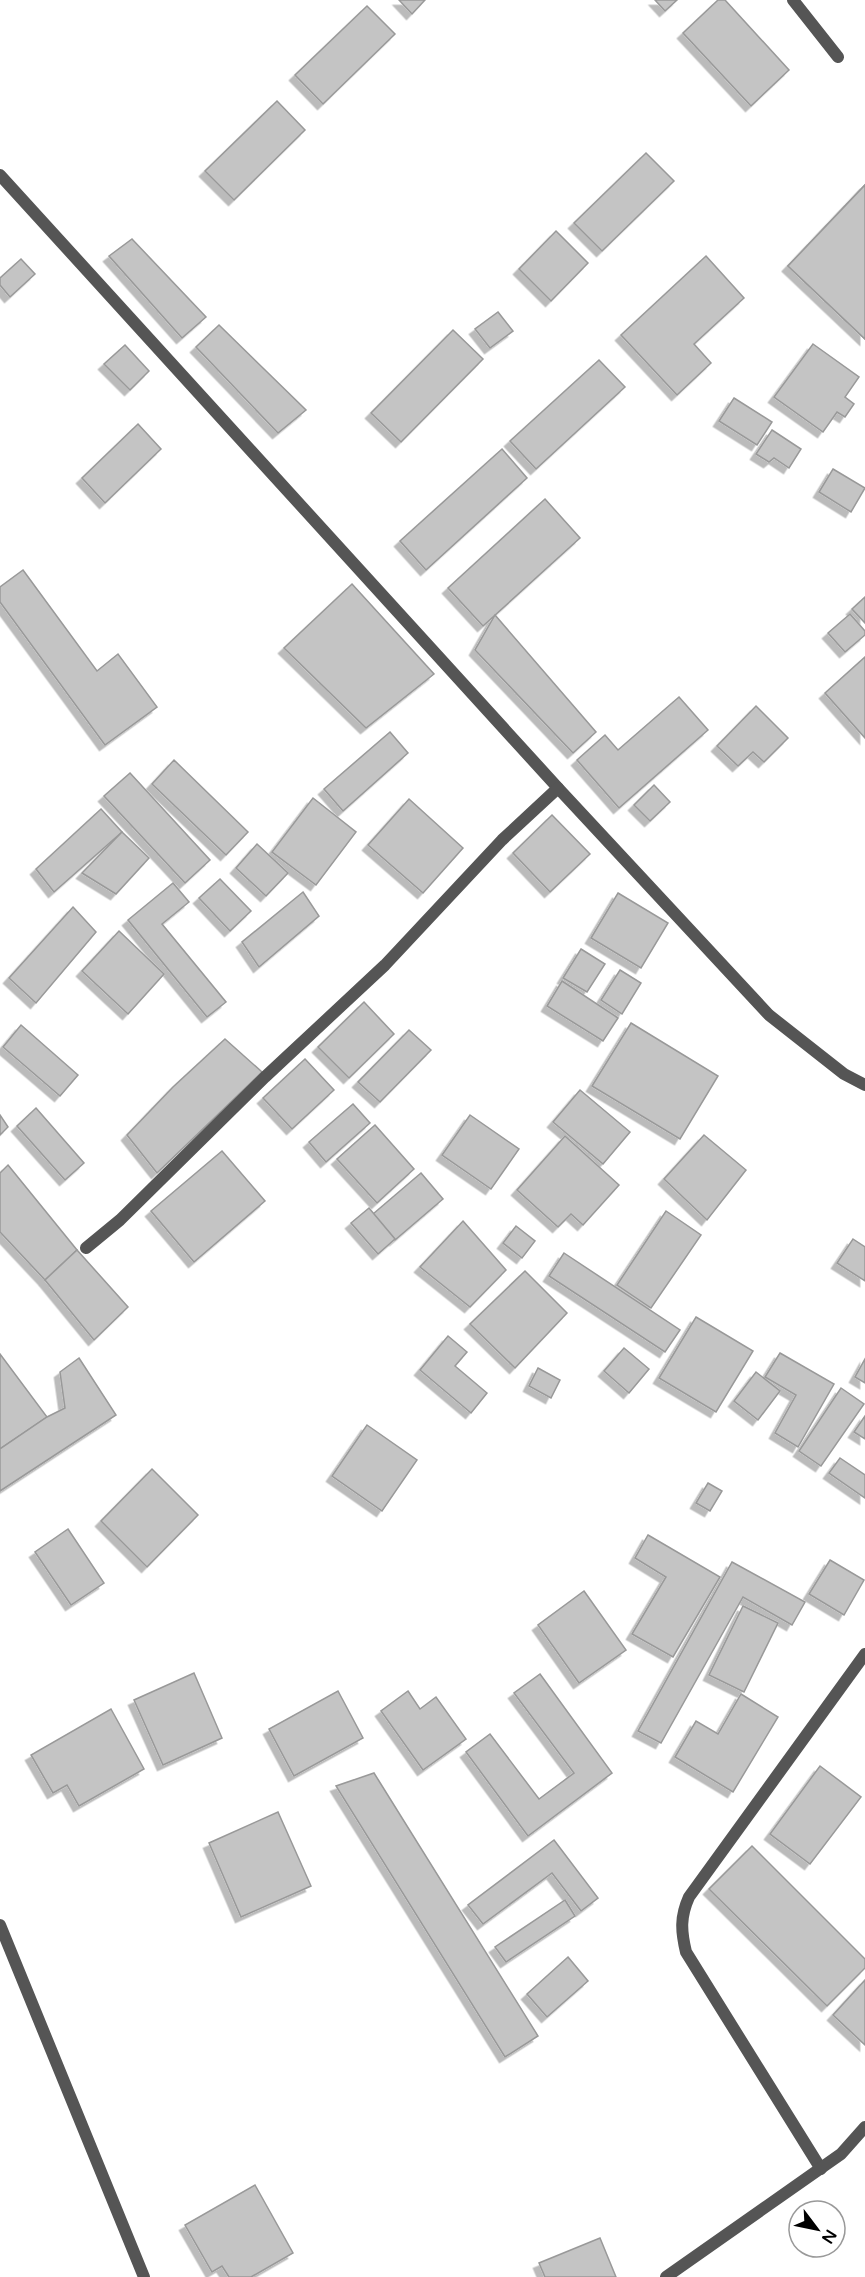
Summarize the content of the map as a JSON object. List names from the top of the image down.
{
  "north": "bottom right"
}
